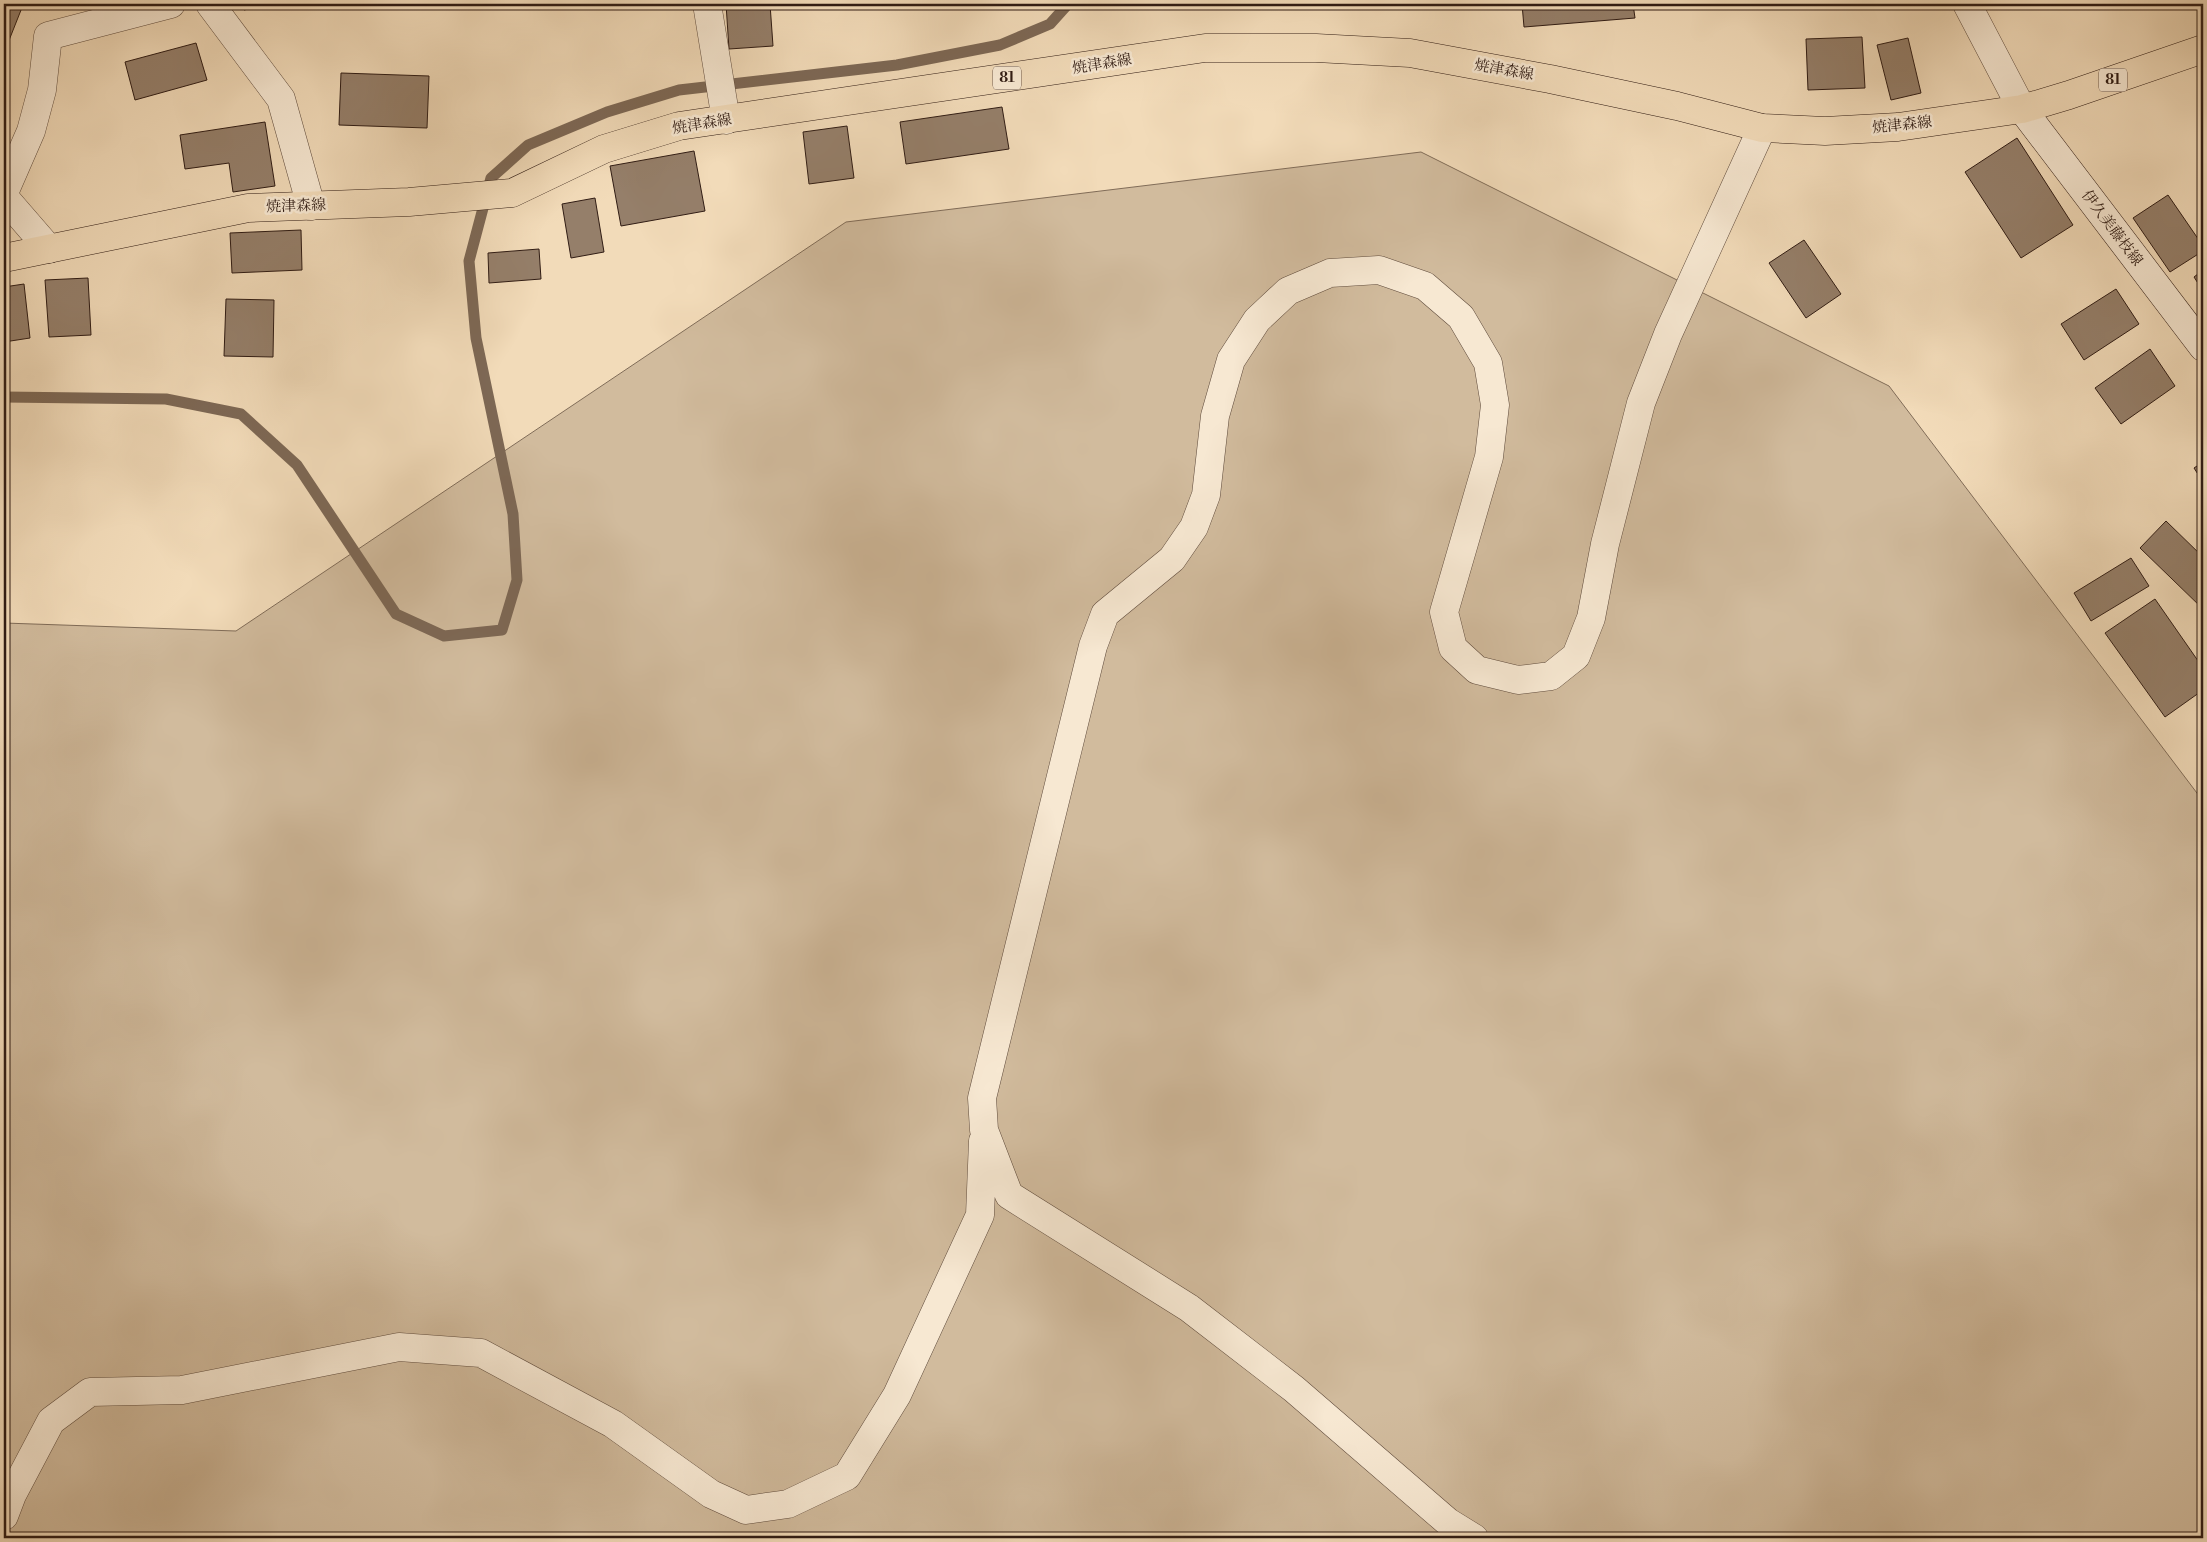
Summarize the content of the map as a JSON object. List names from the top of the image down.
{
  "streets": {
    "main road": ["焼津森線", "81"],
    "street": ["伊久美藤枝線"]
  },
  "crossings": [
    ["焼津森線", "伊久美藤枝線"]
  ]
}
